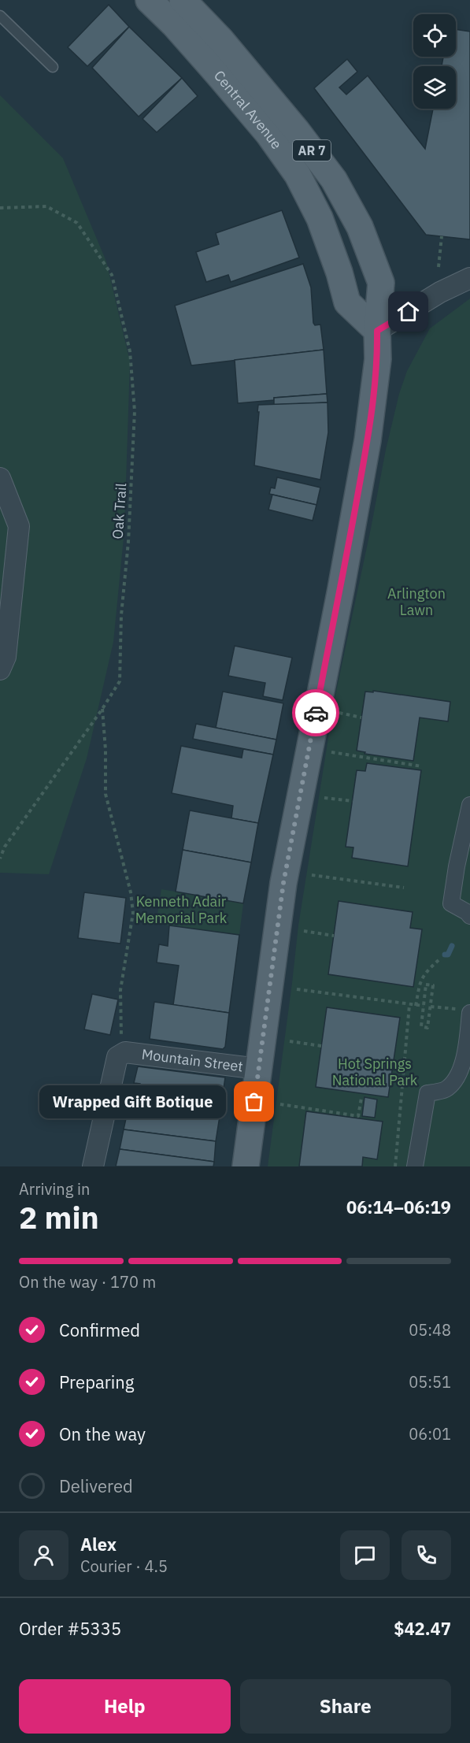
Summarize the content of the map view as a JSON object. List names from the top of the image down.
{
  "streets": {
    "main road": ["Central Avenue", "AR 7"],
    "street": ["Mountain Street"],
    "path": ["Oak Trail"]
  },
  "crossings": [
    ["Central Avenue", "Mountain Street"]
  ],
  "parks": ["Arlington Lawn", "Kenneth Adair Memorial Park", "Hot Springs National Park"],
  "places": ["Wrapped Gift Botique"],
  "page": {
    "bubble": "Wrapped Gift Botique",
    "heading": ["2 min", "Arriving in", "06:14–06:19"],
    "panel": [
      "Alex",
      "Courier · 4.5",
      "Order #5335",
      "$42.47"
    ],
    "bar": "On the way · 170 m",
    "list": [
      ["Confirmed", "05:48"],
      ["Preparing", "05:51"],
      ["On the way", "06:01"],
      "Delivered"
    ],
    "buttons": ["Help", "Share"]
  }
}
